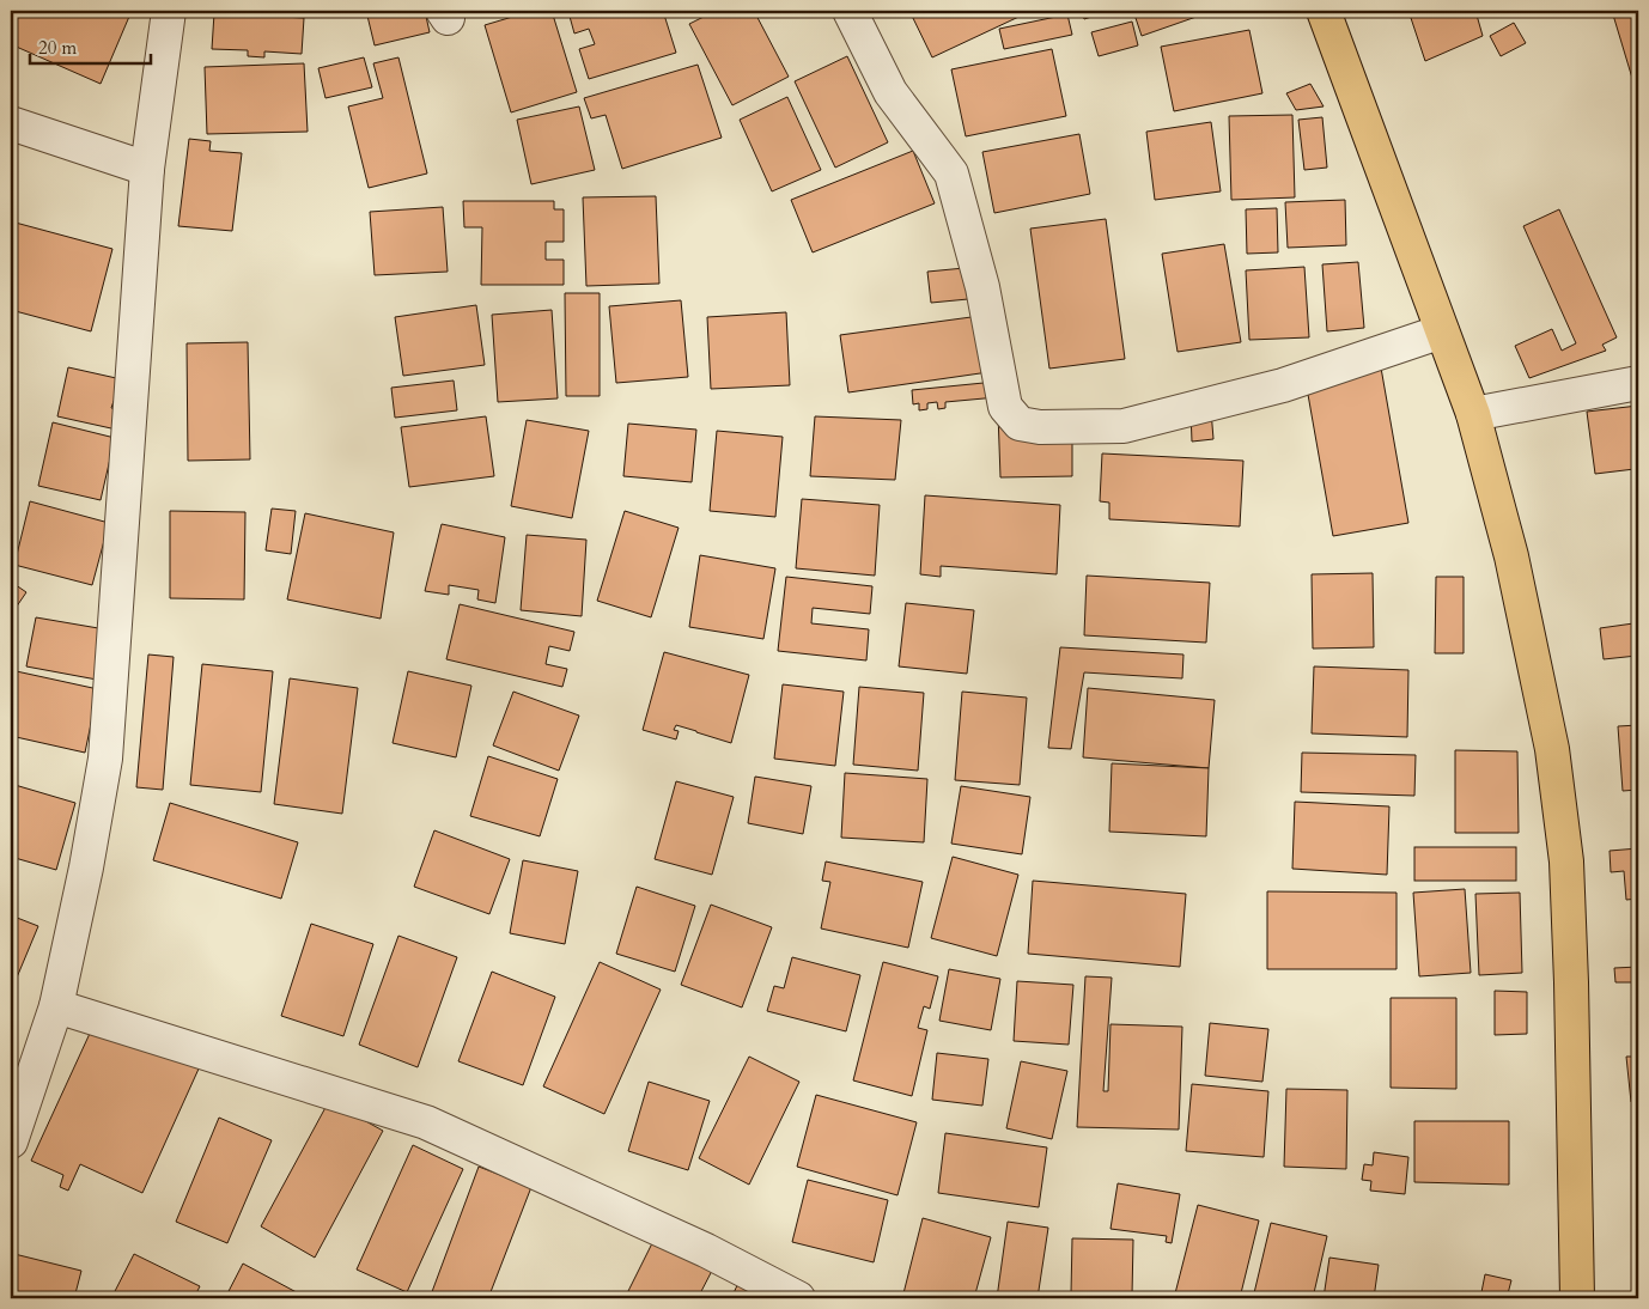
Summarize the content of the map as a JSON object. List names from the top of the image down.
{
  "scale_bar": "20 m"
}
